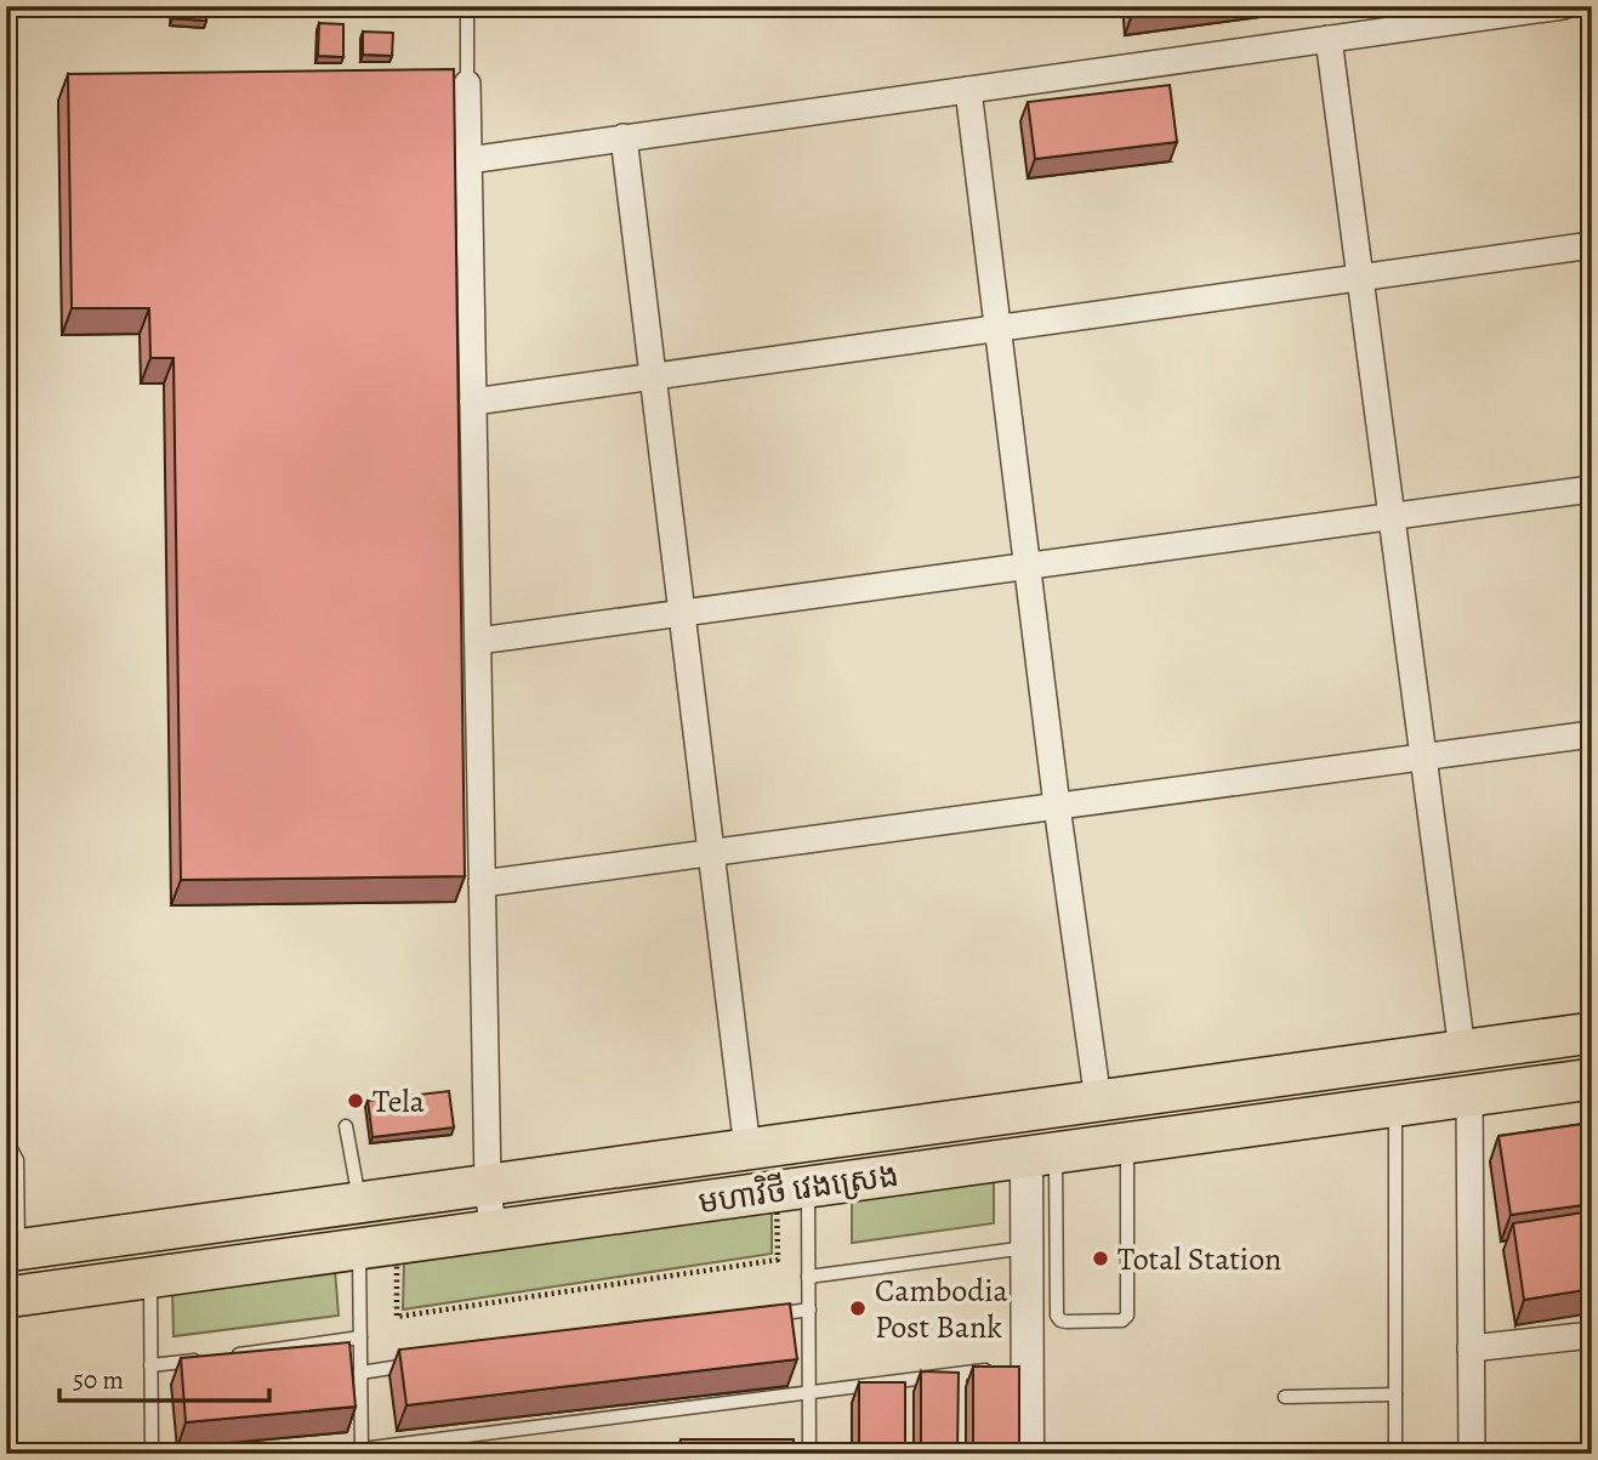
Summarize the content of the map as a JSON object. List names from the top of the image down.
{
  "streets": {
    "main road": ["មហាវិថី វេងស្រេង"]
  },
  "places": ["Tela", "Total Station", "Cambodia Post Bank"],
  "scale_bar": "50 m"
}
